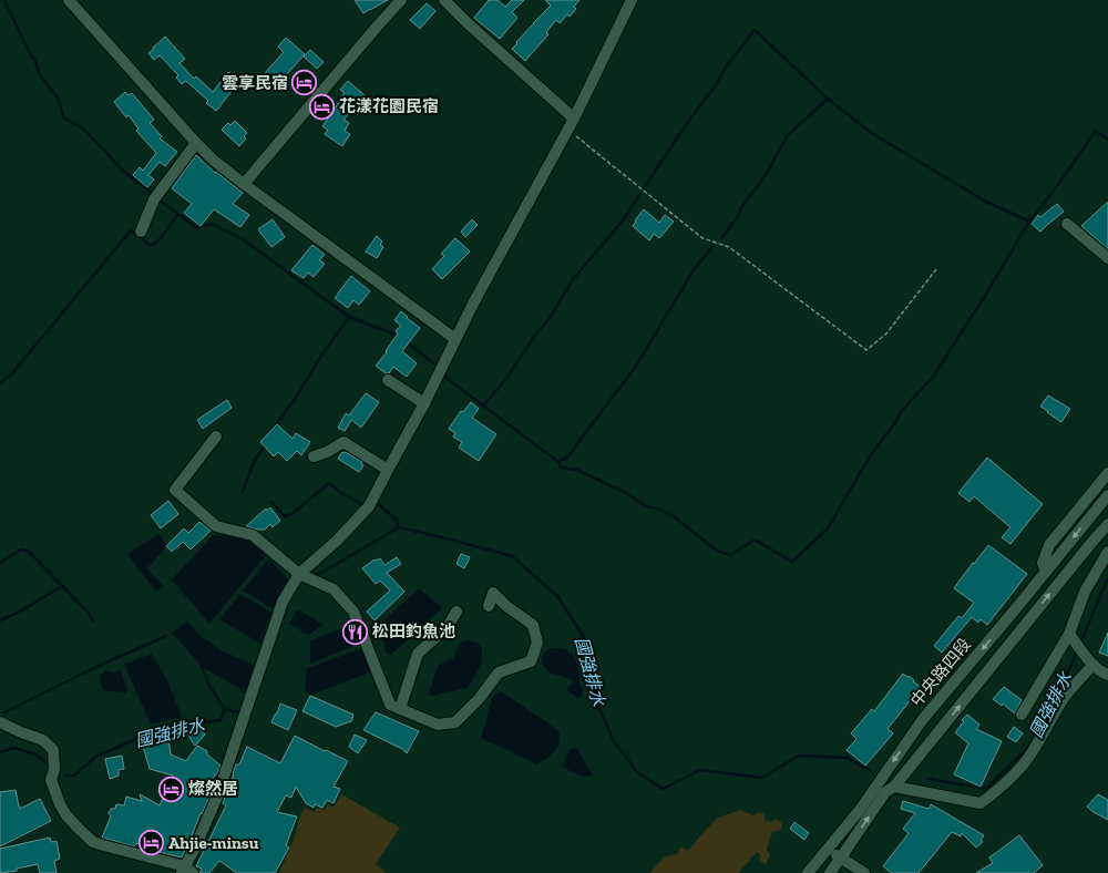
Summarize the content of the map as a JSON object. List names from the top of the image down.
{
  "streets": {
    "street": ["中央路四段"]
  },
  "water": ["國強排水"],
  "places": {
    "hotel": [
      "雲享民宿",
      "花漾花園民宿",
      "燦然居",
      "Ahjie-minsu"
    ],
    "restaurant": ["松田釣魚池"]
  }
}
